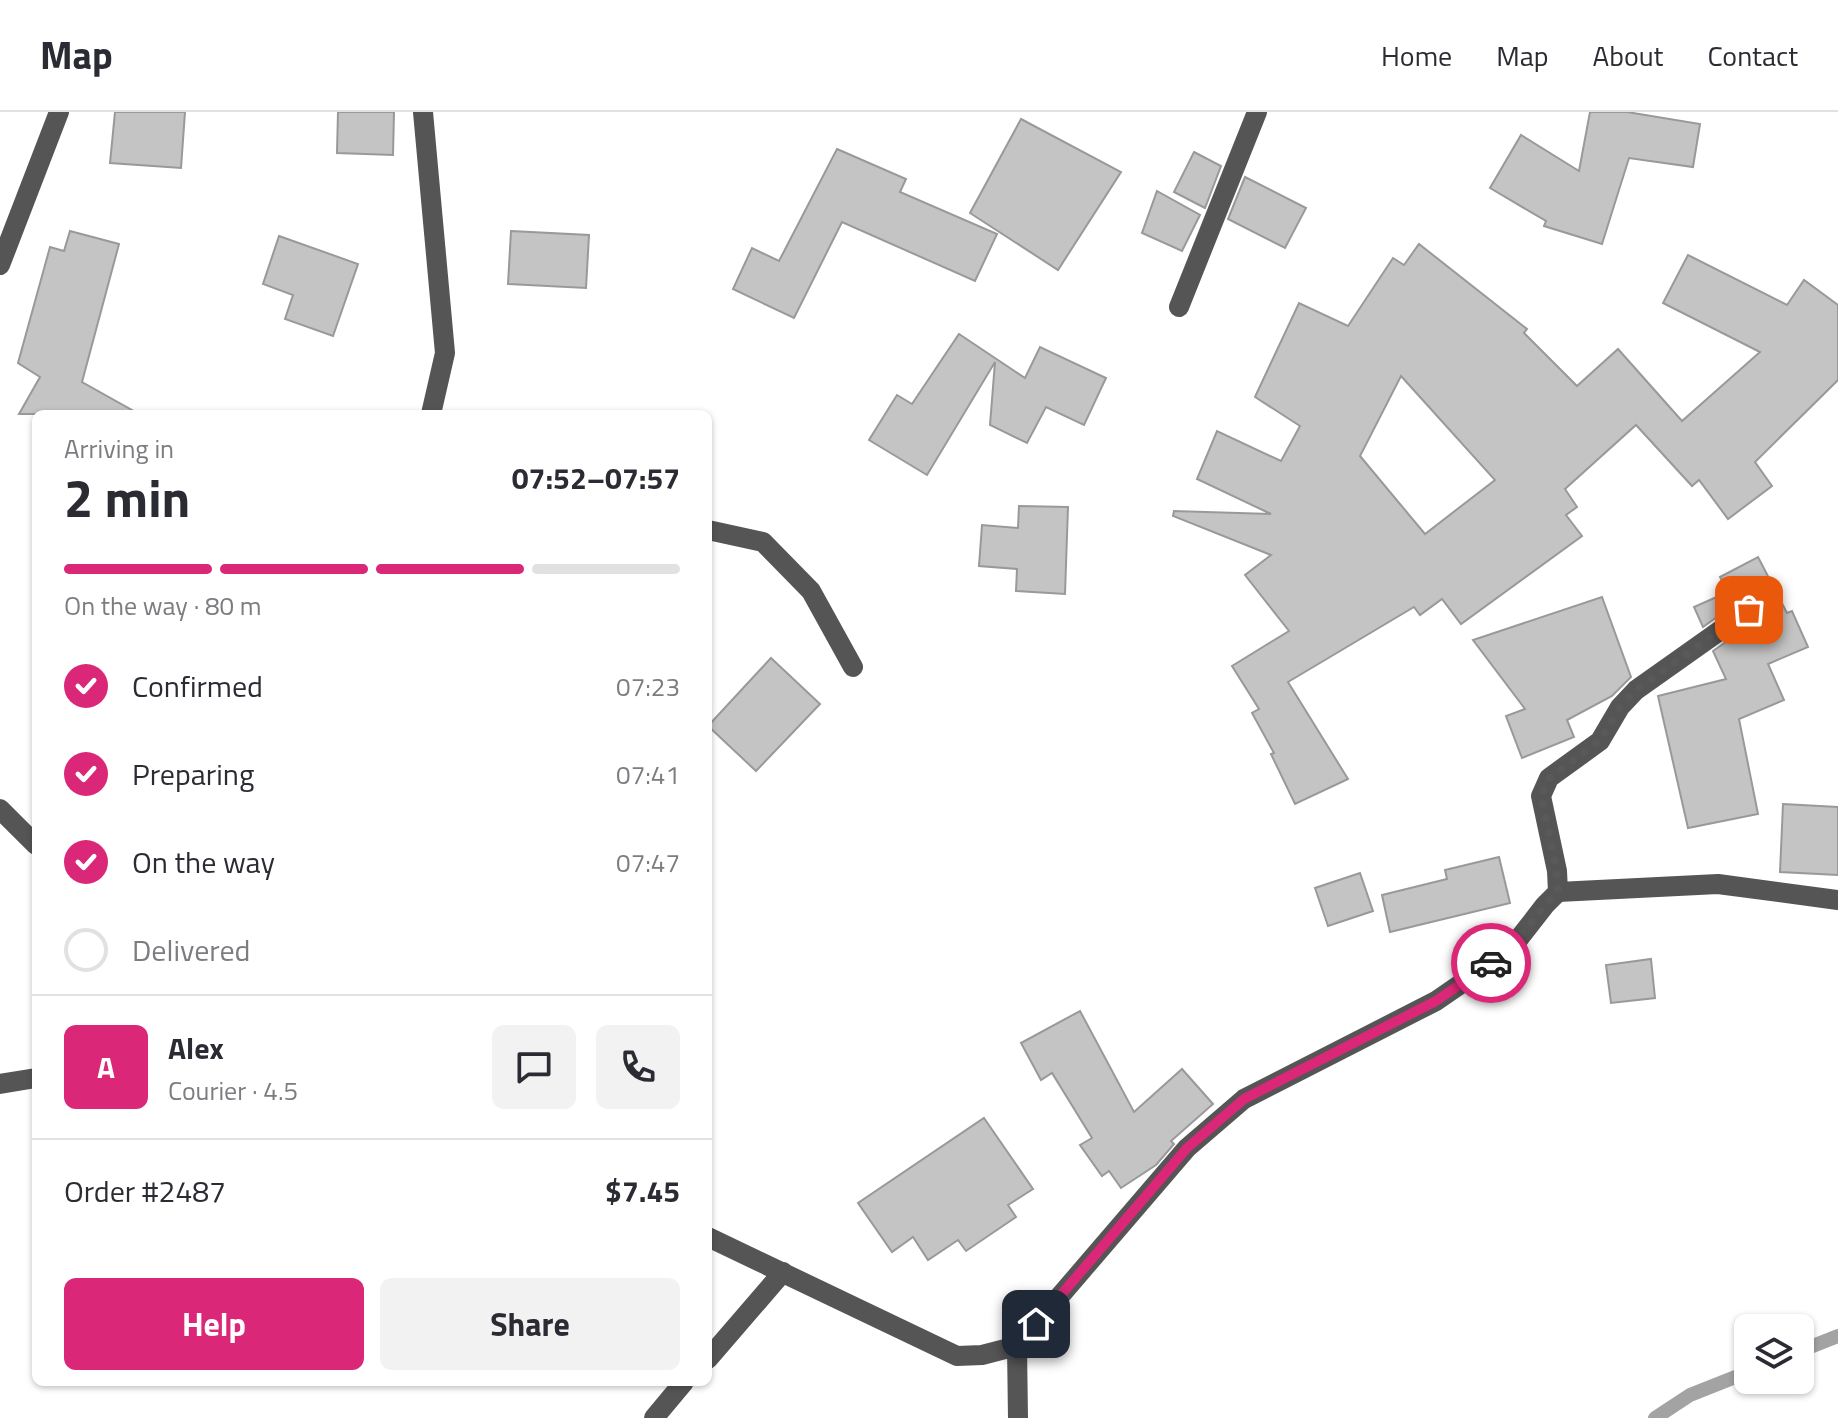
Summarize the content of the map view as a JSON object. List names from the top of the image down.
{
  "page": {
    "header": "Map",
    "nav": [
      "Home",
      "Map",
      "About",
      "Contact"
    ],
    "heading": ["2 min", "Arriving in", "07:52–07:57"],
    "panel": [
      "Alex",
      "Courier · 4.5",
      "Order #2487",
      "$7.45"
    ],
    "bar": "On the way · 80 m",
    "list": [
      ["Confirmed", "07:23"],
      ["Preparing", "07:41"],
      ["On the way", "07:47"],
      "Delivered"
    ],
    "round": "A",
    "buttons": ["Help", "Share"]
  }
}
